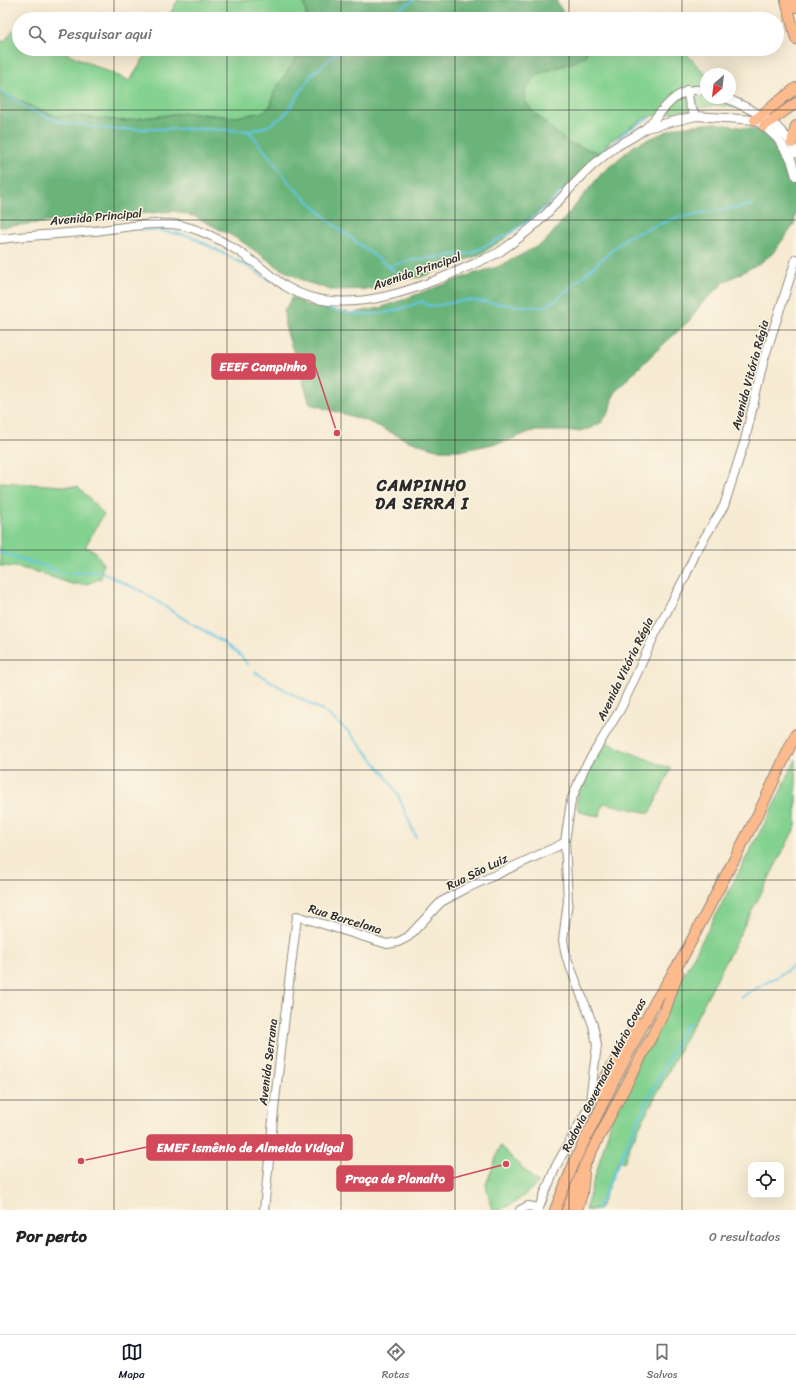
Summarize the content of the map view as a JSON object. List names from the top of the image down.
{
  "streets": {
    "main road": ["Rodovia Governador Mário Covas"],
    "street": [
      "Avenida Principal",
      "Avenida Vitória Régia",
      "Rua São Luiz",
      "Rua Barcelona",
      "Avenida Serrana"
    ]
  },
  "crossings": [
    ["Avenida Vitória Régia", "Rua São Luiz"],
    ["Rua São Luiz", "Rua Barcelona"],
    ["Rua Barcelona", "Avenida Serrana"]
  ],
  "districts": ["CAMPINHO DA SERRA I"],
  "places": ["EEEF Campinho", "EMEF Ismênio de Almeida Vidigal", "Praça de Planalto"],
  "north": "bottom left",
  "page": {
    "search": "Pesquisar aqui",
    "heading": ["Por perto", "0 resultados"],
    "nav": ["Mapa", "Rotas", "Salvos"]
  }
}
